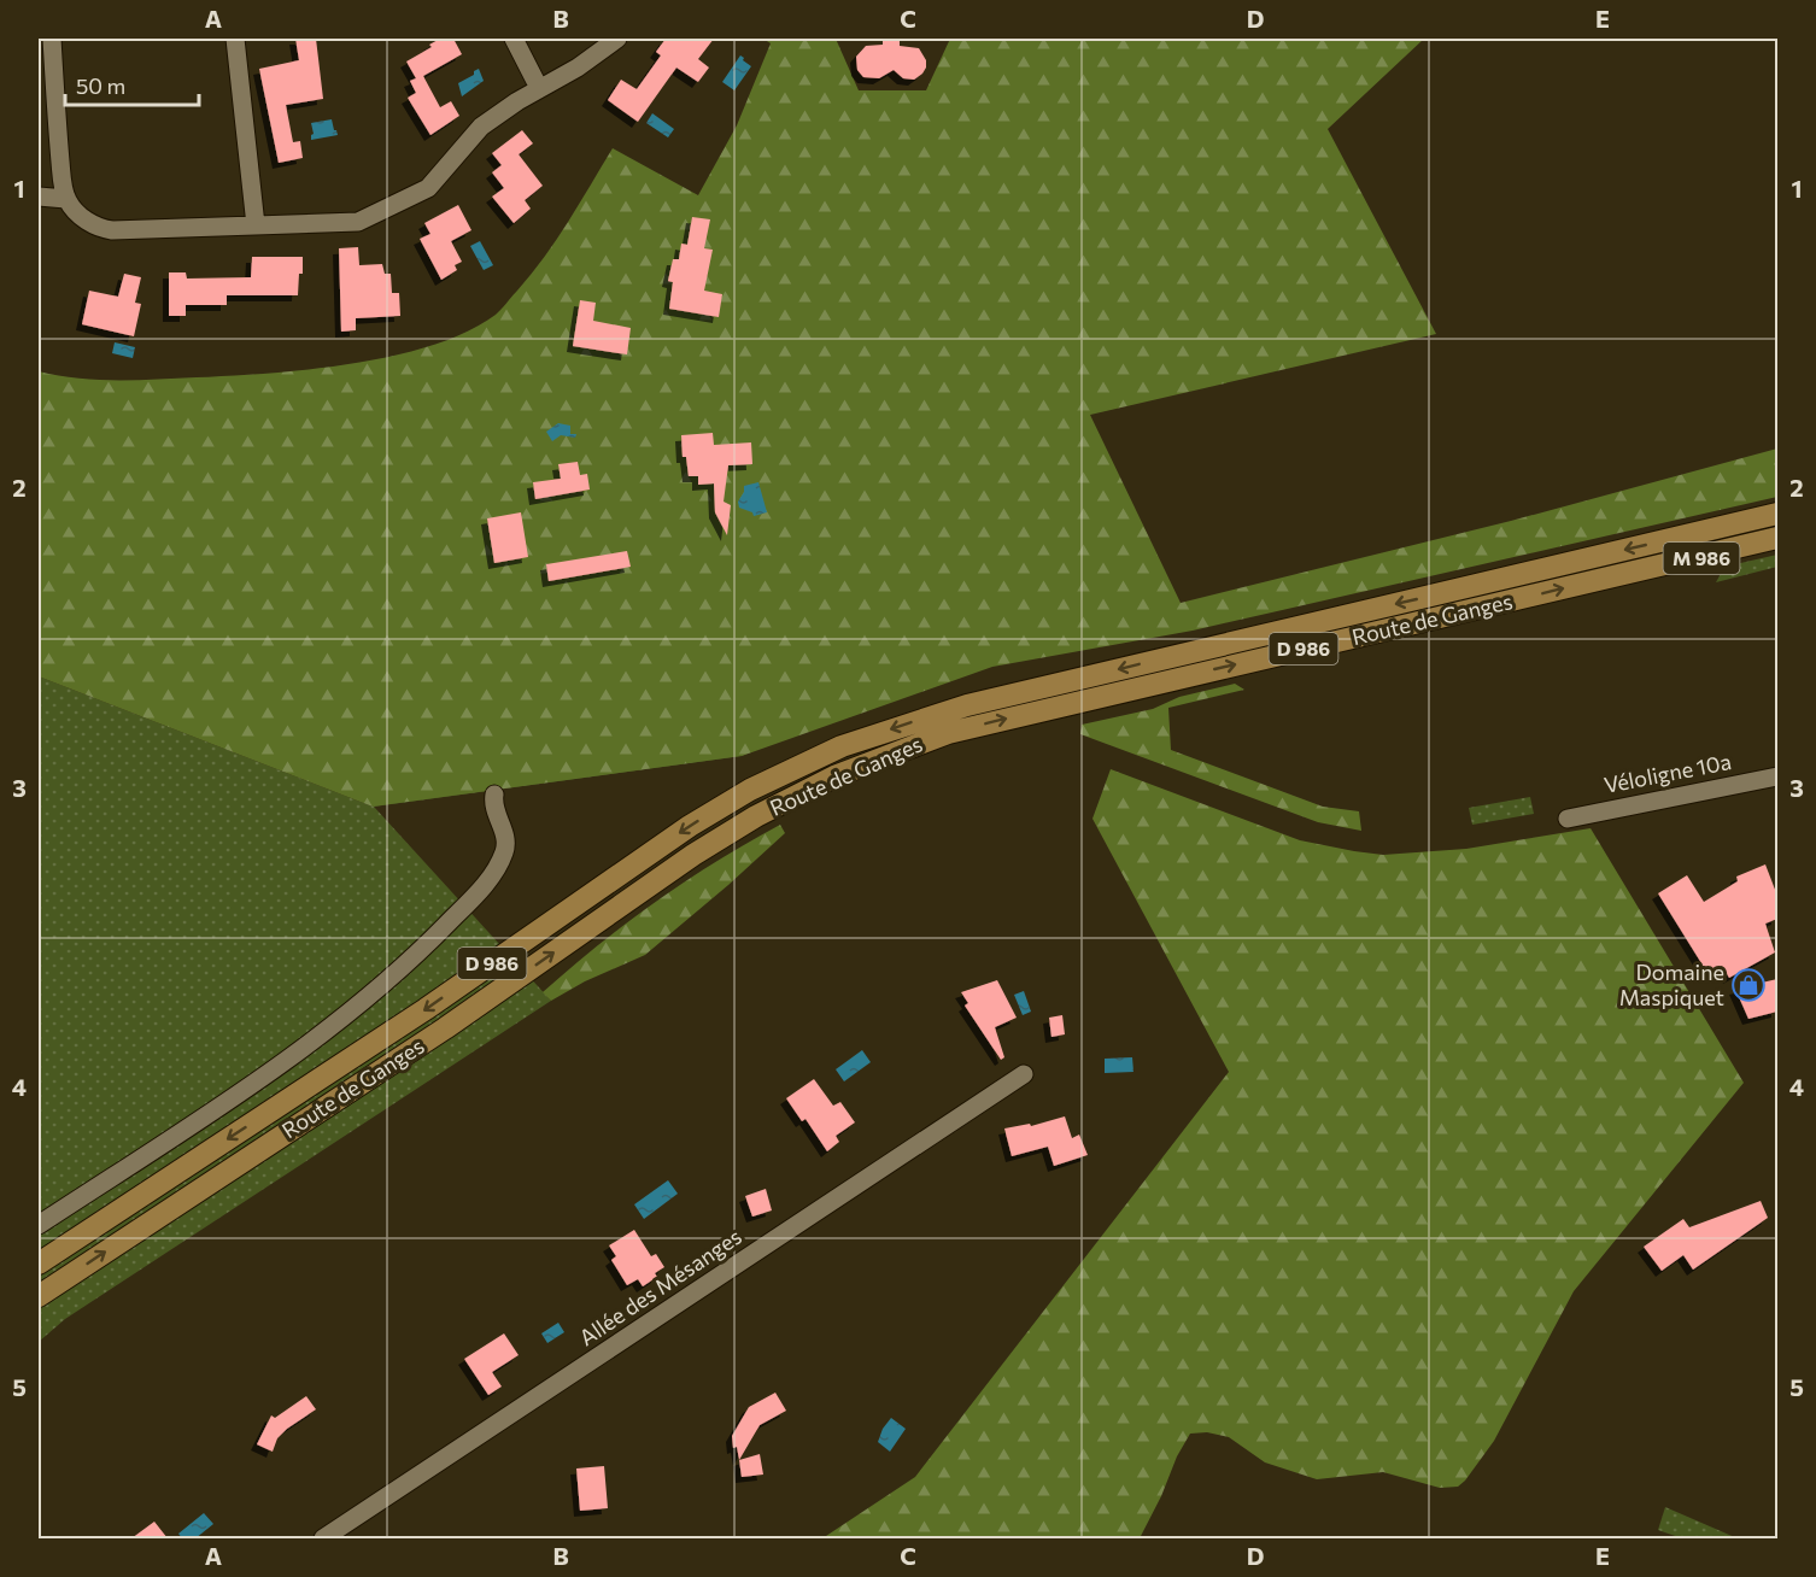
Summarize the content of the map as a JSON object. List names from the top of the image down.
{
  "streets": {
    "main road": ["M 986", "Route de Ganges", "D 986"],
    "street": ["Véloligne 10a", "Allée des Mésanges"]
  },
  "crossings": [
    ["M 986", "Route de Ganges"]
  ],
  "places": {
    "shop": ["Domaine Maspiquet"]
  },
  "scale_bar": "50 m",
  "grid": {
    "columns": [
      "A",
      "B",
      "C",
      "D",
      "E"
    ],
    "rows": [
      "1",
      "2",
      "3",
      "4",
      "5"
    ]
  }
}
